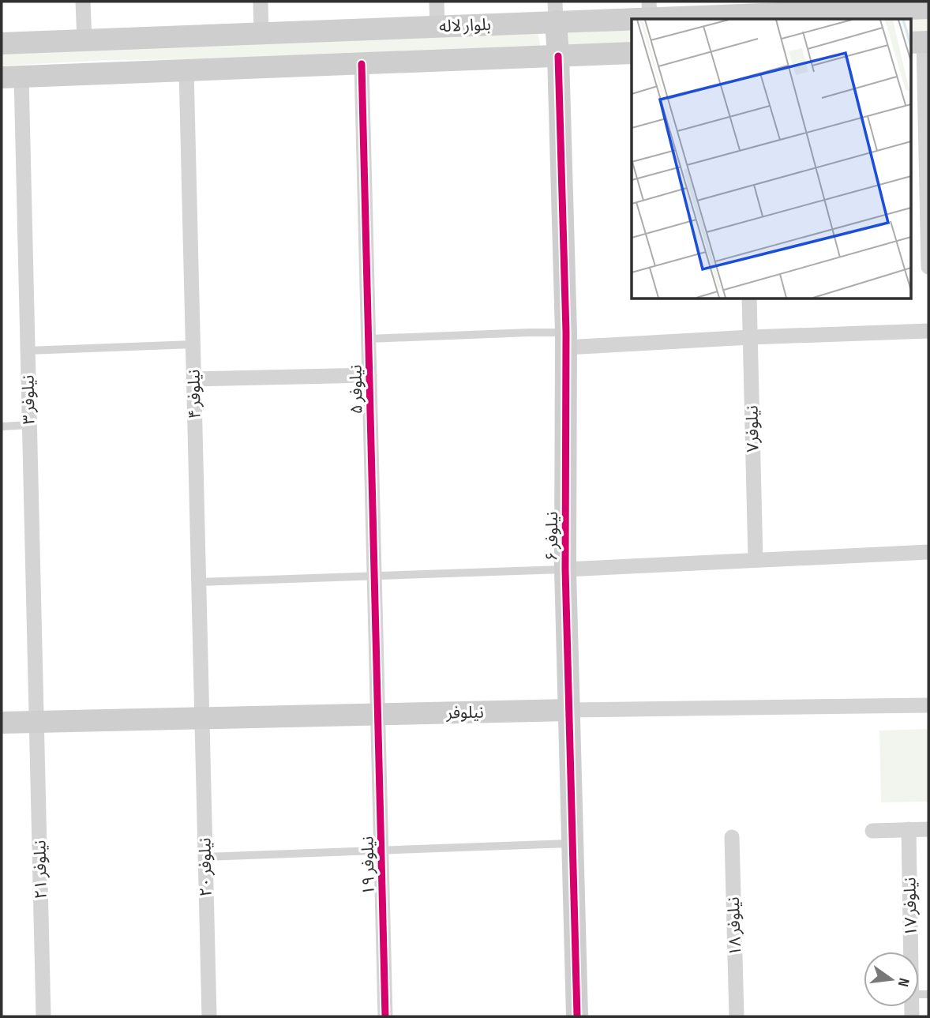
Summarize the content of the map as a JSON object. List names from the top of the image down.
{
  "streets": {
    "main road": ["بلوار لاله", "نیلوفر ۶", "نیلوفر"],
    "street": [
      "نیلوفر ۵",
      "نیلوفر ۴",
      "نیلوفر ۳",
      "نیلوفر۷",
      "نیلوفر ۱۹",
      "نیلوفر ۲۰",
      "نیلوفر ۲۱",
      "نیلوفر ۱۷",
      "نیلوفر ۱۸"
    ]
  },
  "crossings": [
    ["بلوار لاله", "نیلوفر ۵"],
    ["بلوار لاله", "نیلوفر ۴"],
    ["بلوار لاله", "نیلوفر ۳"],
    ["بلوار لاله", "نیلوفر ۶"],
    ["نیلوفر ۵", "نیلوفر"],
    ["نیلوفر ۵", "نیلوفر ۱۹"],
    ["نیلوفر ۴", "نیلوفر"],
    ["نیلوفر ۴", "نیلوفر ۲۰"],
    ["نیلوفر ۳", "نیلوفر"],
    ["نیلوفر ۳", "نیلوفر ۲۱"],
    ["نیلوفر ۶", "نیلوفر"],
    ["نیلوفر", "نیلوفر ۱۹"],
    ["نیلوفر", "نیلوفر ۲۰"],
    ["نیلوفر", "نیلوفر ۲۱"]
  ],
  "north": "right"
}
